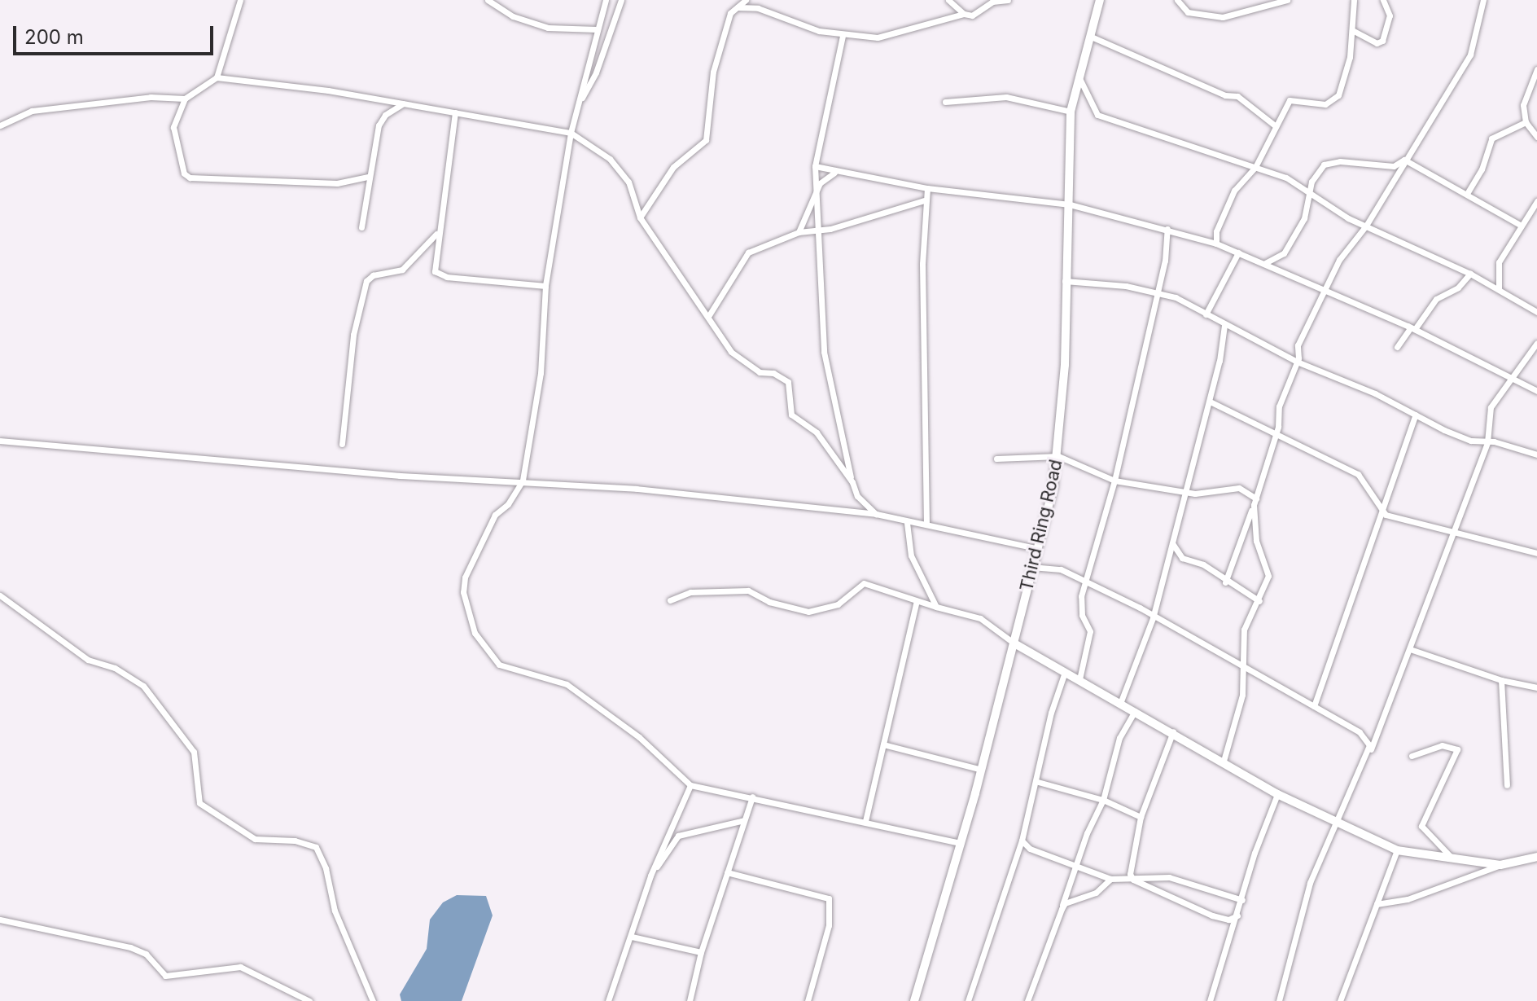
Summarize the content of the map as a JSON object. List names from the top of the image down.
{
  "streets": {
    "street": ["Third Ring Road"]
  },
  "scale_bar": "200 m"
}
